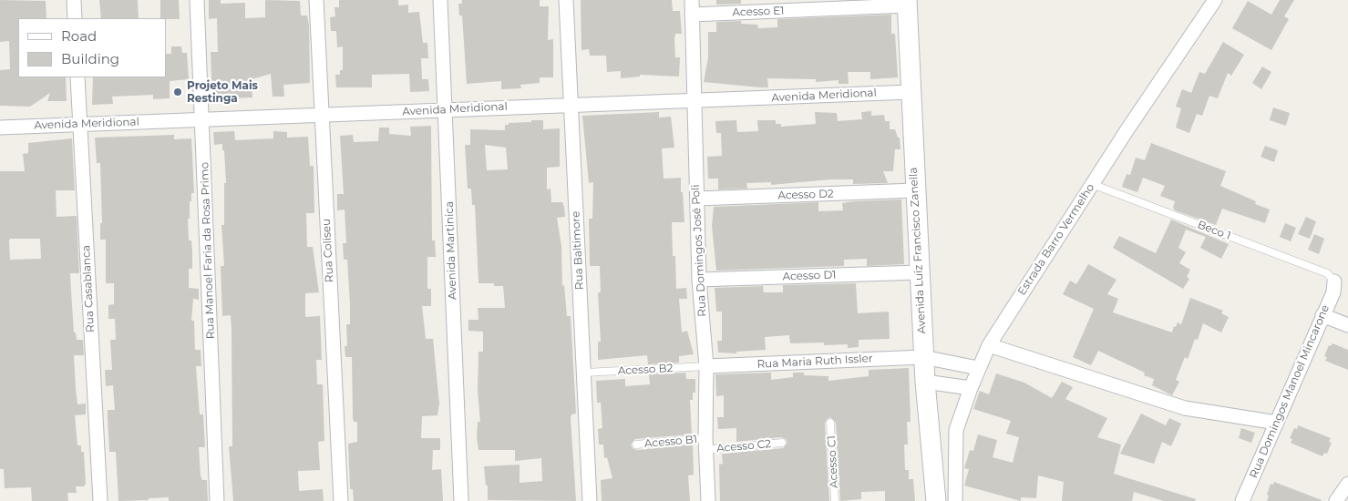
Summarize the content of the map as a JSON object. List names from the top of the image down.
{
  "streets": {
    "street": [
      "Acesso E1",
      "Avenida Meridional",
      "Acesso D2",
      "Estrada Barro Vermelho",
      "Rua Manoel Faria da Rosa Primo",
      "Rua Coliseu",
      "Avenida Martinica",
      "Rua Baltimore",
      "Rua Domingos José Poli",
      "Avenida Luiz Francisco Zanella",
      "Acesso D1",
      "Rua Casablanca",
      "Rua Maria Ruth Issler",
      "Rua Domingos Manoel Mincarone"
    ],
    "lane": [
      "Beco 1",
      "Acesso B2",
      "Acesso B1",
      "Acesso C2",
      "Acesso C1"
    ]
  },
  "crossings": [
    ["Acesso E1", "Rua Domingos José Poli"],
    ["Acesso E1", "Avenida Luiz Francisco Zanella"],
    ["Avenida Meridional", "Rua Manoel Faria da Rosa Primo"],
    ["Avenida Meridional", "Rua Coliseu"],
    ["Avenida Meridional", "Avenida Martinica"],
    ["Avenida Meridional", "Rua Baltimore"],
    ["Avenida Meridional", "Rua Domingos José Poli"],
    ["Avenida Meridional", "Avenida Luiz Francisco Zanella"],
    ["Avenida Meridional", "Rua Casablanca"],
    ["Acesso D2", "Rua Domingos José Poli"],
    ["Acesso D2", "Avenida Luiz Francisco Zanella"],
    ["Beco 1", "Estrada Barro Vermelho"],
    ["Beco 1", "Rua Domingos Manoel Mincarone"],
    ["Estrada Barro Vermelho", "Avenida Luiz Francisco Zanella"],
    ["Estrada Barro Vermelho", "Rua Maria Ruth Issler"],
    ["Rua Baltimore", "Acesso B2"],
    ["Rua Domingos José Poli", "Acesso D1"],
    ["Rua Domingos José Poli", "Rua Maria Ruth Issler"],
    ["Rua Domingos José Poli", "Acesso B2"],
    ["Rua Domingos José Poli", "Acesso B1"],
    ["Rua Domingos José Poli", "Acesso C2"],
    ["Avenida Luiz Francisco Zanella", "Acesso D1"],
    ["Avenida Luiz Francisco Zanella", "Rua Maria Ruth Issler"],
    ["Rua Maria Ruth Issler", "Acesso B2"],
    ["Acesso B1", "Acesso C2"]
  ],
  "places": ["Projeto Mais Restinga"],
  "legend": ["Road", "Building"]
}
